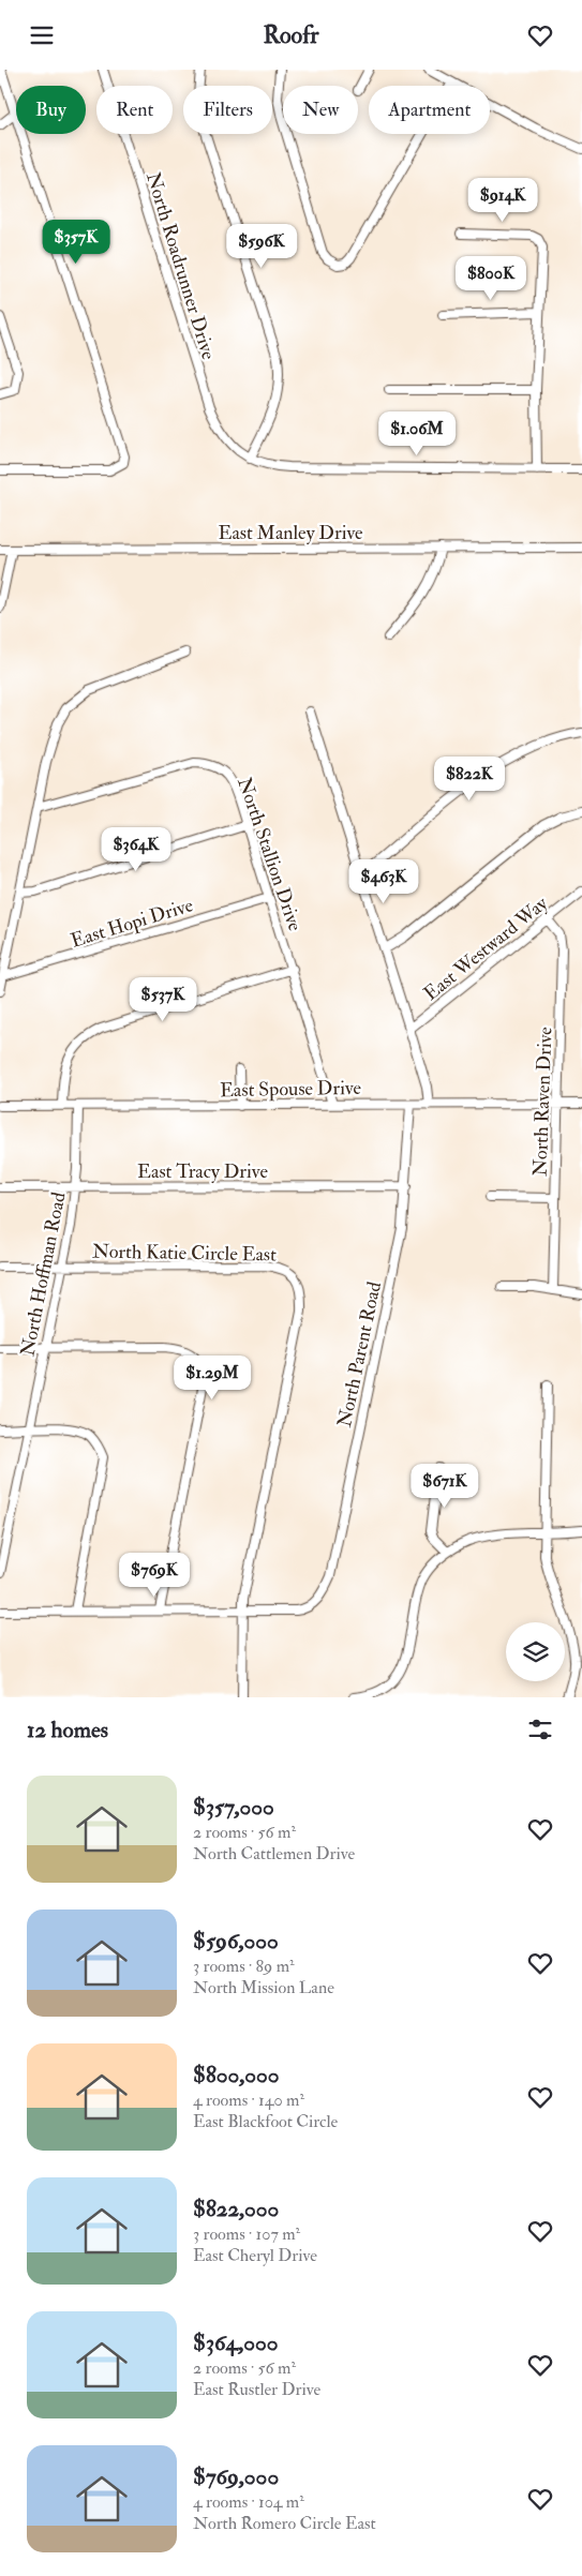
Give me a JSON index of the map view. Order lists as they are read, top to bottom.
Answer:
{
  "streets": {
    "street": [
      "North Roadrunner Drive",
      "East Manley Drive",
      "North Stallion Drive",
      "East Hopi Drive",
      "East Westward Way",
      "East Spouse Drive",
      "North Raven Drive",
      "East Tracy Drive",
      "North Katie Circle East",
      "North Hoffman Road",
      "North Parent Road"
    ]
  },
  "crossings": [
    ["North Stallion Drive", "East Hopi Drive"],
    ["North Stallion Drive", "East Spouse Drive"],
    ["East Westward Way", "North Raven Drive"],
    ["East Spouse Drive", "North Raven Drive"],
    ["East Spouse Drive", "North Hoffman Road"],
    ["East Spouse Drive", "North Parent Road"],
    ["East Tracy Drive", "North Hoffman Road"],
    ["East Tracy Drive", "North Parent Road"],
    ["North Katie Circle East", "North Hoffman Road"],
    ["North Katie Circle East", "North Parent Road"]
  ],
  "page": {
    "header": "Roofr",
    "chip": [
      "Buy",
      "Rent",
      "Filters",
      "New",
      "Apartment"
    ],
    "price": [
      "$914K",
      "$357K",
      "$596K",
      "$800K",
      "$1.06M",
      "$822K",
      "$364K",
      "$463K",
      "$537K",
      "$1.29M",
      "$671K",
      "$769K"
    ],
    "heading": "12 homes",
    "list": [
      {
        "name": "$357,000",
        "note": "2 rooms · 56 m² · North Cattlemen Drive"
      },
      {
        "name": "$596,000",
        "note": "3 rooms · 89 m² · North Mission Lane"
      },
      {
        "name": "$800,000",
        "note": "4 rooms · 140 m² · East Blackfoot Circle"
      },
      {
        "name": "$822,000",
        "note": "3 rooms · 107 m² · East Cheryl Drive"
      },
      {
        "name": "$364,000",
        "note": "2 rooms · 56 m² · East Rustler Drive"
      },
      {
        "name": "$769,000",
        "note": "4 rooms · 104 m² · North Romero Circle East"
      }
    ]
  }
}
